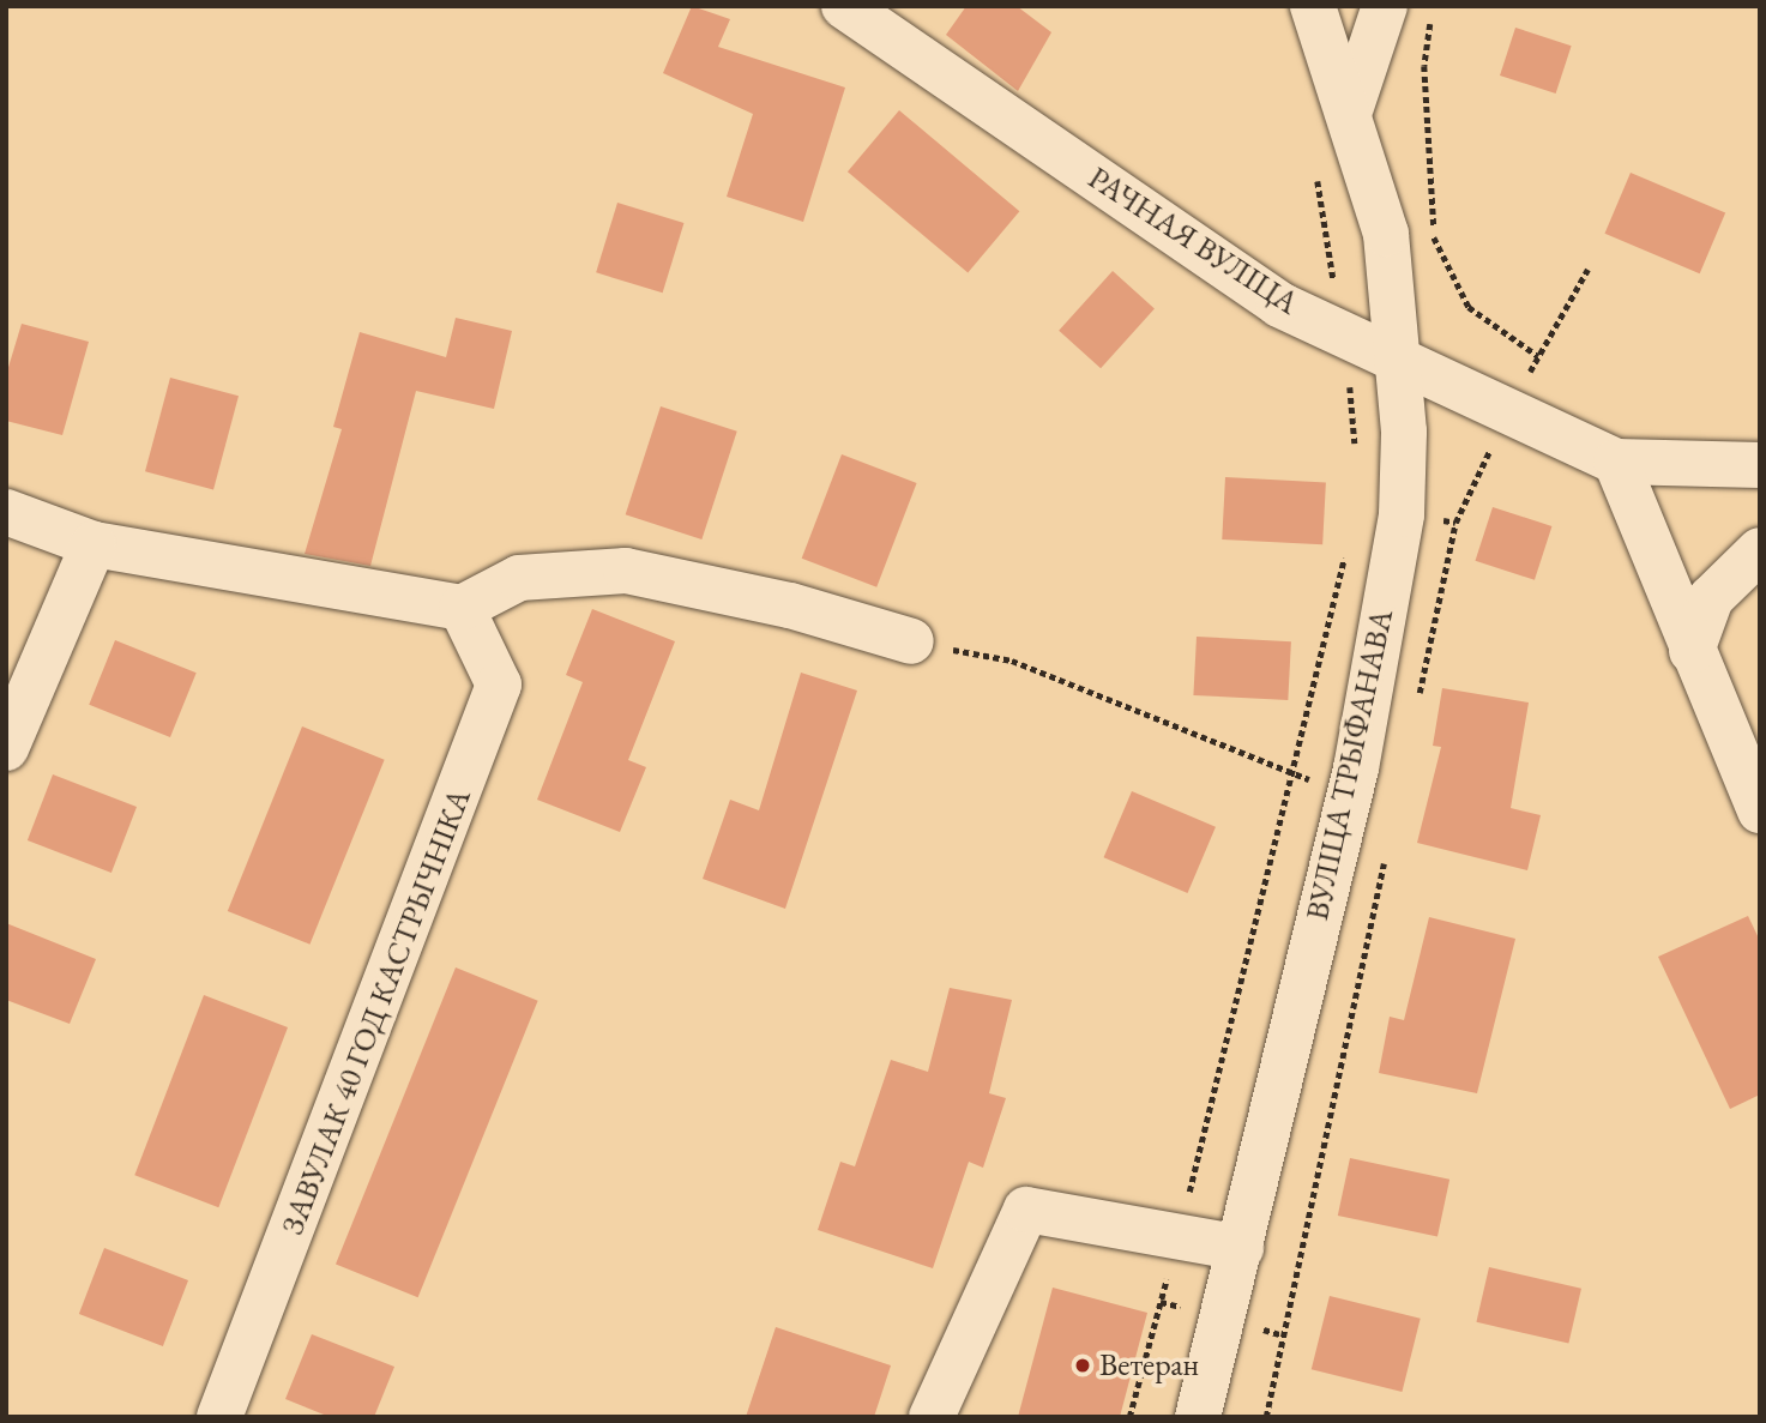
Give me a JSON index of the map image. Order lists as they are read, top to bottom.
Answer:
{
  "streets": {
    "street": ["РАЧНАЯ ВУЛІЦА", "ВУЛІЦА ТРЫФАНАВА", "ЗАВУЛАК 40 ГОД КАСТРЫЧНІКА"]
  },
  "crossings": [
    ["РАЧНАЯ ВУЛІЦА", "ВУЛІЦА ТРЫФАНАВА"]
  ],
  "places": ["Ветеран"]
}
